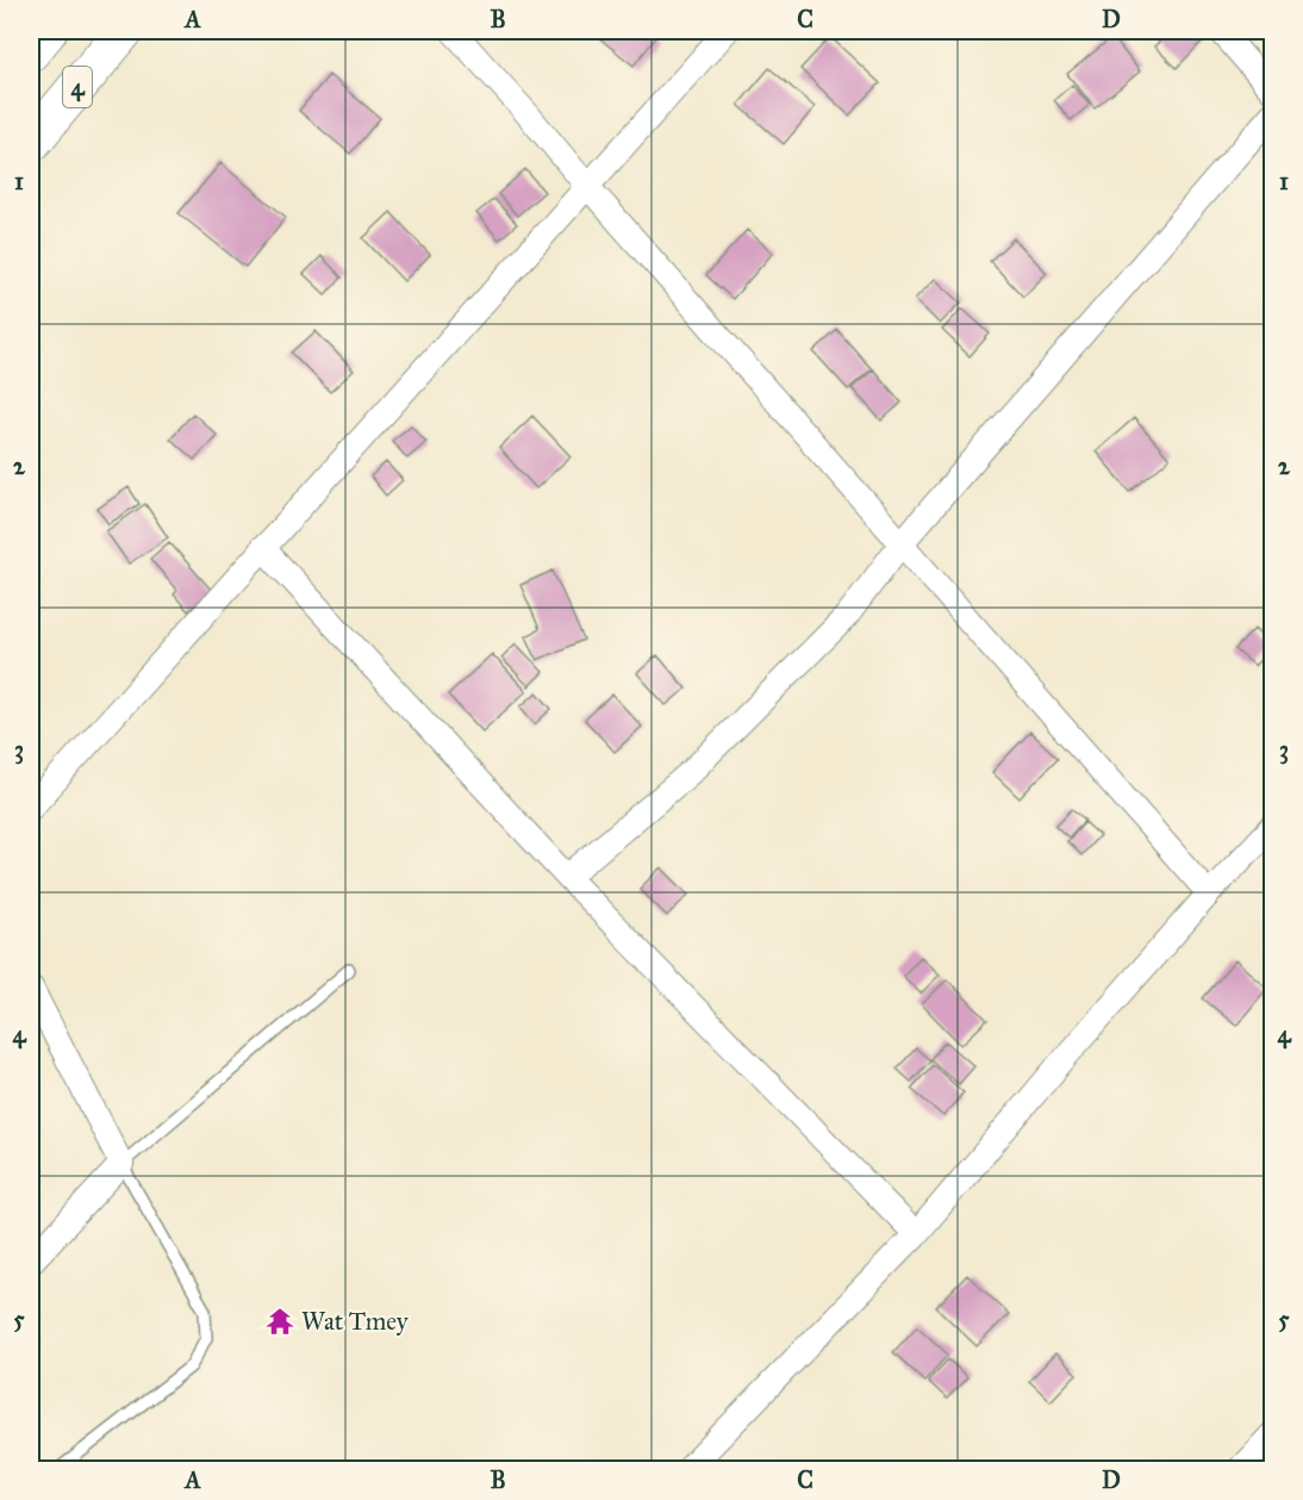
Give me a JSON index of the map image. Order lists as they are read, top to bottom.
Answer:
{
  "streets": {
    "highway": ["4"]
  },
  "places": {
    "temple": ["Wat Tmey"]
  },
  "grid": {
    "columns": [
      "A",
      "B",
      "C",
      "D"
    ],
    "rows": [
      "1",
      "2",
      "3",
      "4",
      "5"
    ]
  }
}
